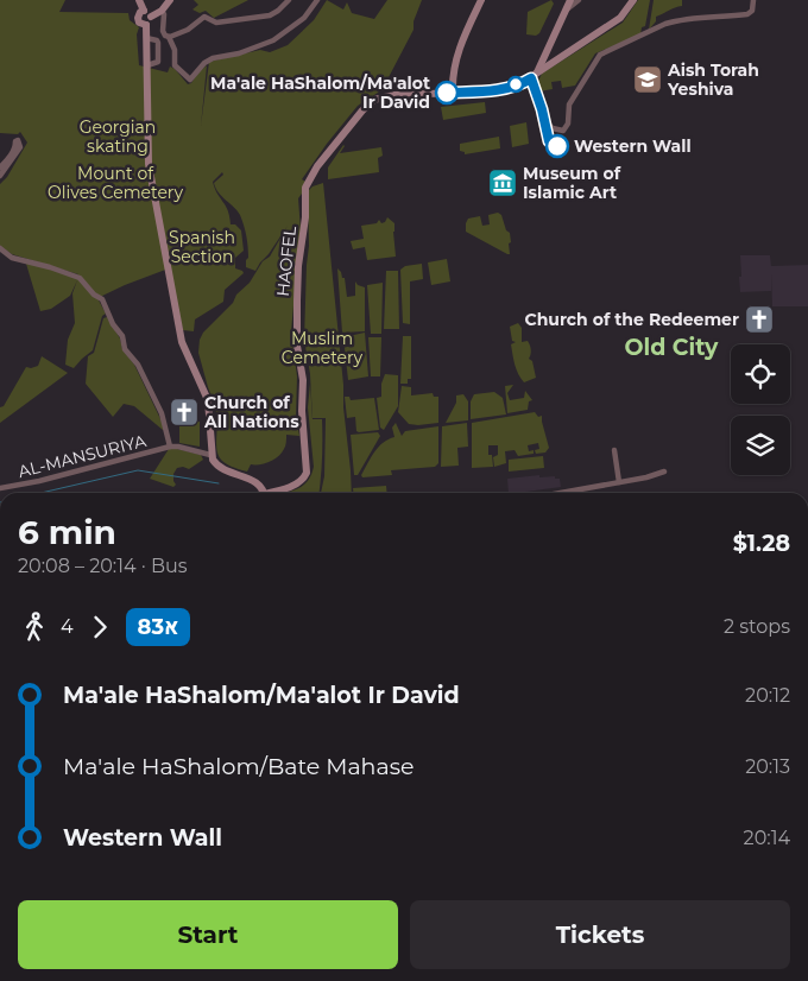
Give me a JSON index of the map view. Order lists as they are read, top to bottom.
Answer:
{
  "streets": {
    "street": ["HAOFEL", "AL-MANSURIYA"]
  },
  "districts": ["Old City"],
  "parks": [
    "Georgian skating",
    "Mount of Olives Cemetery",
    "Spanish Section",
    "Muslim Cemetery"
  ],
  "places": {
    "school or university": ["Aish Torah Yeshiva"],
    "other": ["Ma'ale HaShalom/Ma'alot Ir David", "Western Wall"],
    "museum": ["Museum of Islamic Art"],
    "church": ["Church of the Redeemer", "Church of All Nations"]
  },
  "lines": ["bus line 83א"],
  "page": {
    "heading": ["6 min", "20:08 – 20:14 · Bus", "$1.28"],
    "legs": ["4", "83א", "2 stops"],
    "list": [
      {
        "name": "Ma'ale HaShalom/Ma'alot Ir David",
        "value": "20:12"
      },
      {
        "name": "Ma'ale HaShalom/Bate Mahase",
        "value": "20:13"
      },
      {
        "name": "Western Wall",
        "value": "20:14"
      }
    ],
    "buttons": ["Start", "Tickets"]
  }
}
